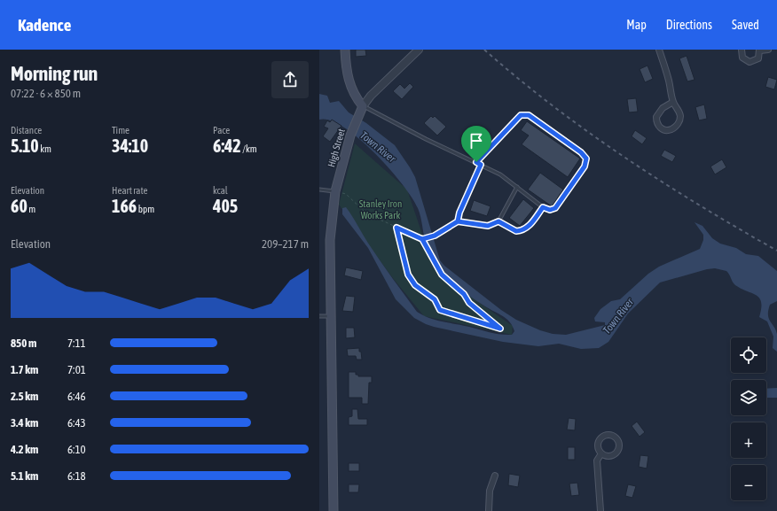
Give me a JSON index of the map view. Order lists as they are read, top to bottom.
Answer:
{
  "streets": {
    "main road": ["High Street"]
  },
  "water": ["Town River"],
  "parks": ["Stanley Iron Works Park"],
  "page": {
    "header": "Kadence",
    "nav": ["Map", "Directions", "Saved"],
    "heading": ["Morning run", "07:22 · 6 × 850 m"],
    "stats": [
      ["Distance", "5.10 km"],
      ["Time", "34:10"],
      ["Pace", "6:42 /km"],
      ["Elevation", "60 m"],
      ["Heart rate", "166 bpm"],
      ["kcal", "405"]
    ],
    "chart": ["Elevation", "209–217 m"],
    "list": [
      {
        "name": "850 m",
        "note": "7:11"
      },
      {
        "name": "1.7 km",
        "note": "7:01"
      },
      {
        "name": "2.5 km",
        "note": "6:46"
      },
      {
        "name": "3.4 km",
        "note": "6:43"
      },
      {
        "name": "4.2 km",
        "note": "6:10"
      },
      {
        "name": "5.1 km",
        "note": "6:18"
      }
    ],
    "map_buttons": ["+", "−"]
  }
}
